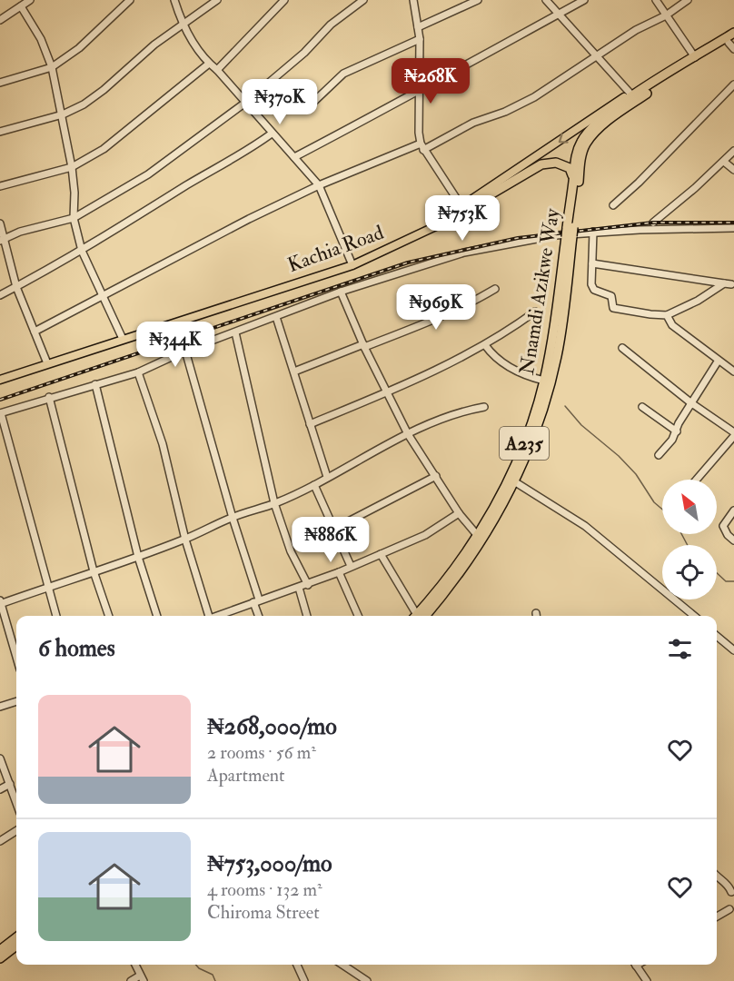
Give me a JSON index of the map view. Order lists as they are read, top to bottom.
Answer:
{
  "streets": {
    "highway": ["Kachia Road", "Nnamdi Azikwe Way", "A235"]
  },
  "crossings": [
    ["Kachia Road", "Nnamdi Azikwe Way"],
    ["Nnamdi Azikwe Way", "A235"]
  ],
  "north": "top left",
  "page": {
    "price": [
      "₦268K",
      "₦370K",
      "₦753K",
      "₦969K",
      "₦344K",
      "₦886K"
    ],
    "heading": "6 homes",
    "list": [
      {
        "name": "₦268,000/mo",
        "note": "2 rooms · 56 m² · Apartment"
      },
      {
        "name": "₦753,000/mo",
        "note": "4 rooms · 132 m² · Chiroma Street"
      }
    ]
  }
}
